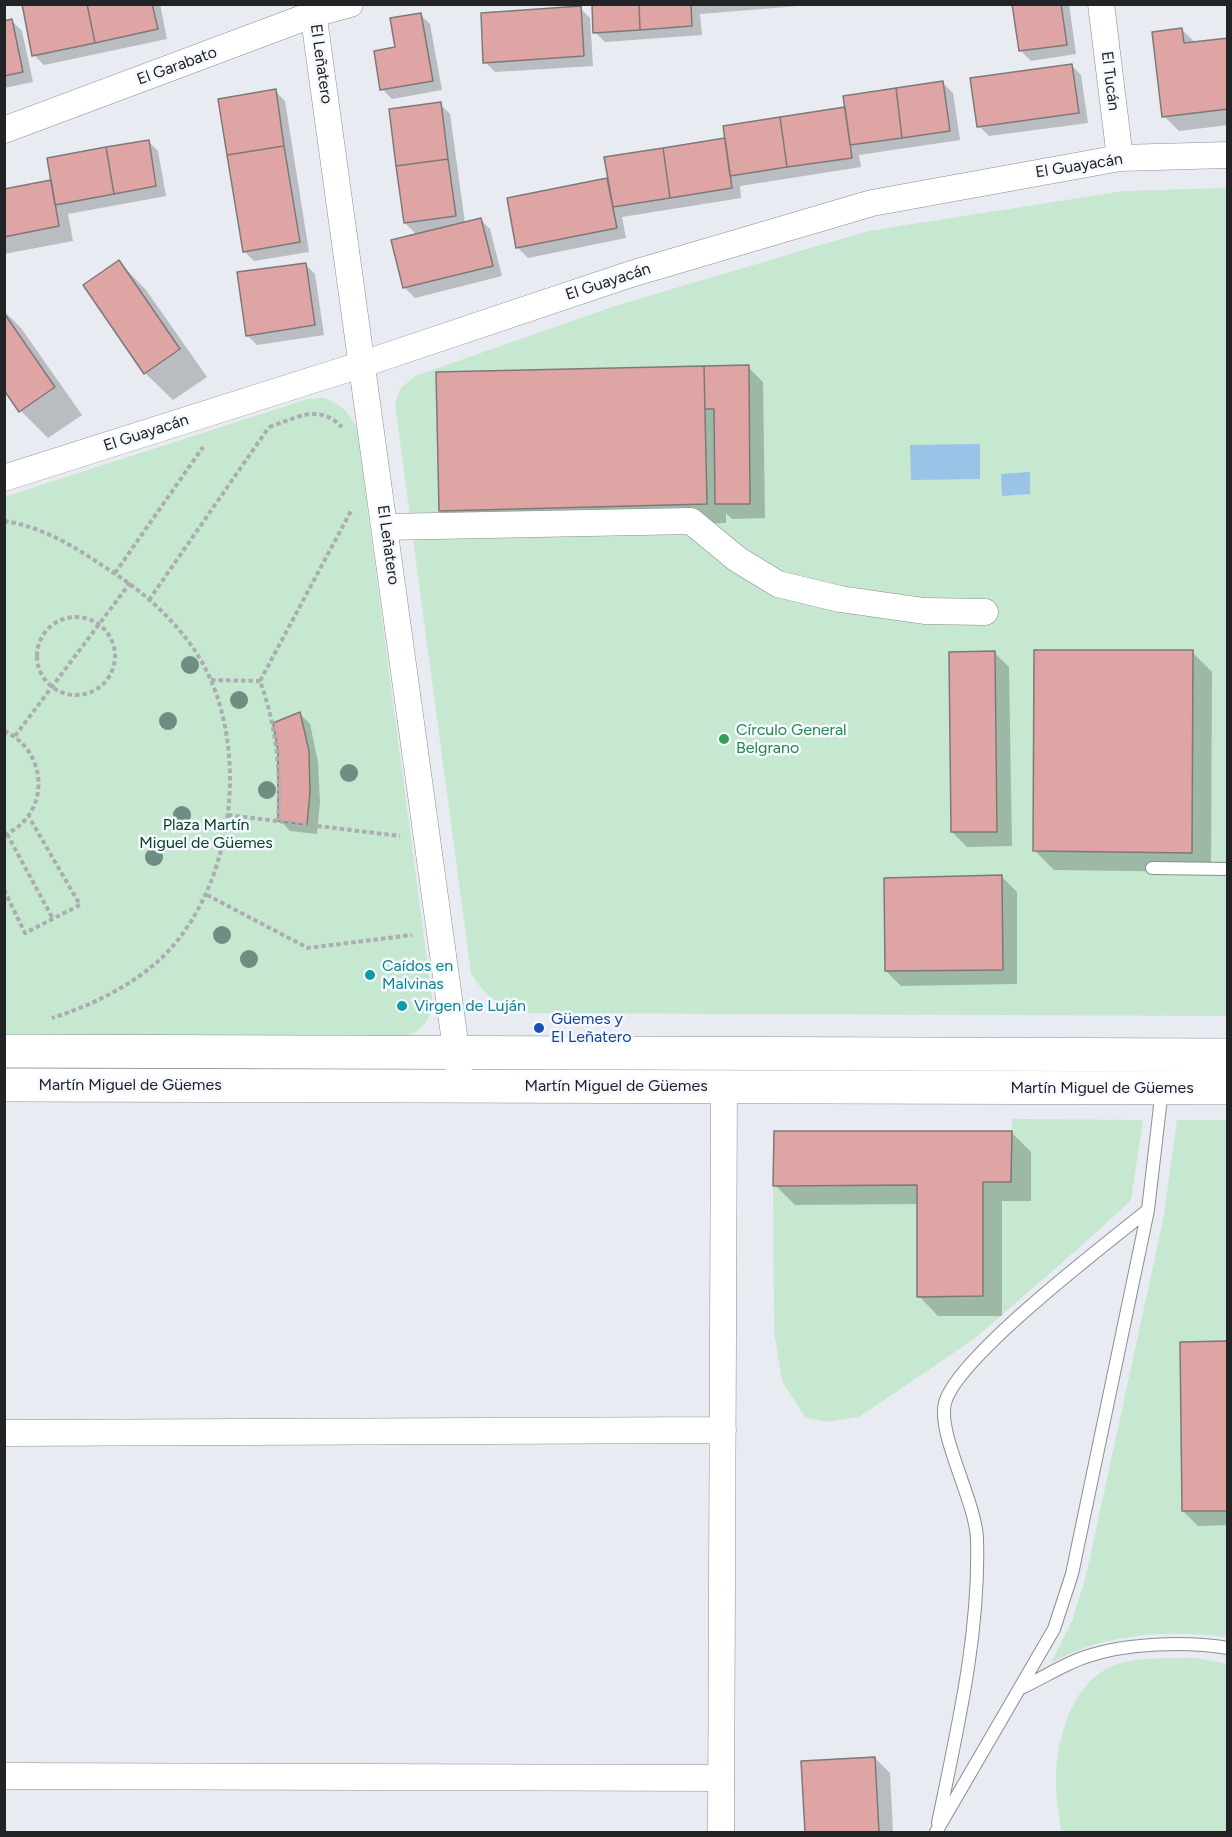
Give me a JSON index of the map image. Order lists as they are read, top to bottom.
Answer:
{
  "streets": {
    "street": [
      "El Leñatero",
      "El Garabato",
      "El Tucán",
      "El Guayacán",
      "Martín Miguel de Güemes"
    ]
  },
  "crossings": [
    ["El Leñatero", "El Garabato"],
    ["El Leñatero", "El Guayacán"],
    ["El Leñatero", "Martín Miguel de Güemes"],
    ["El Tucán", "El Guayacán"]
  ],
  "parks": ["Plaza Martín Miguel de Güemes"],
  "places": [
    "Círculo General Belgrano",
    "Caídos en Malvinas",
    "Virgen de Luján",
    "Güemes y El Leñatero"
  ]
}
